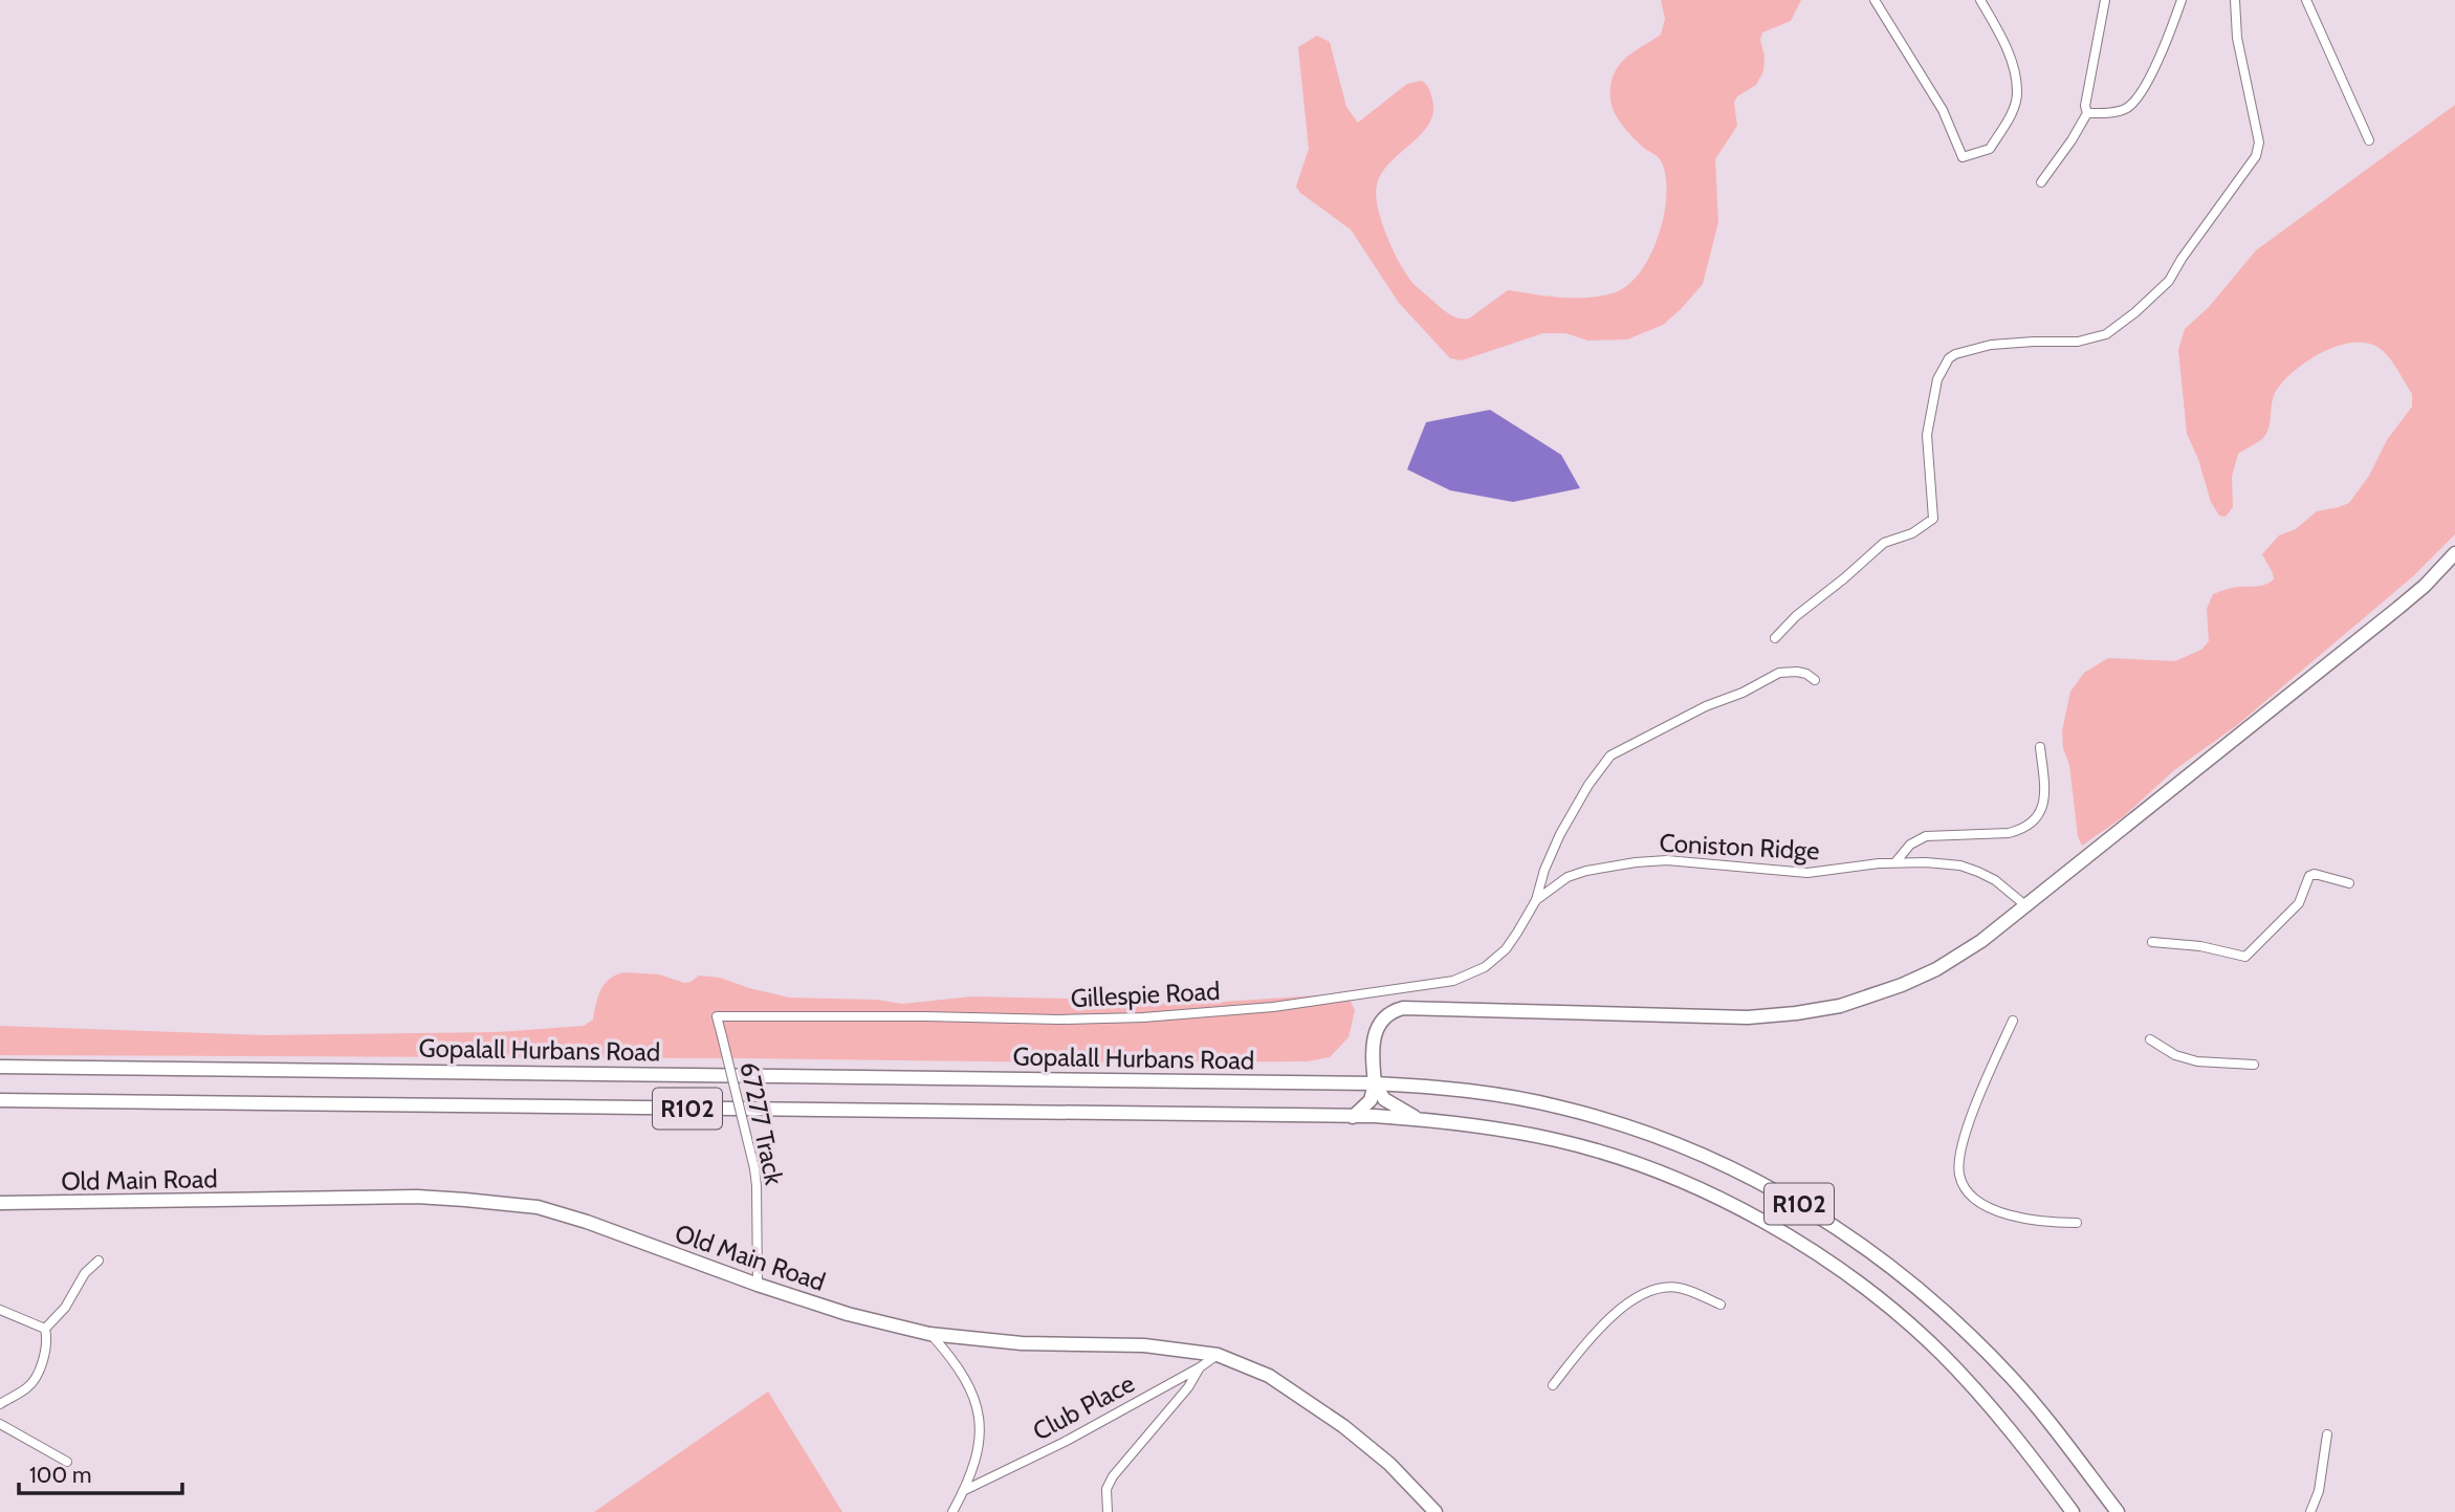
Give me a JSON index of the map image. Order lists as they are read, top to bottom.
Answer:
{
  "streets": {
    "main road": ["Gopalall Hurbans Road", "R102", "Old Main Road"],
    "street": [
      "Coniston Ridge",
      "Gillespie Road",
      "67277 Track",
      "Club Place"
    ]
  },
  "crossings": [
    ["Coniston Ridge", "Gillespie Road"],
    ["Gillespie Road", "67277 Track"],
    ["67277 Track", "Old Main Road"],
    ["Old Main Road", "Club Place"]
  ],
  "scale_bar": "100 m"
}
